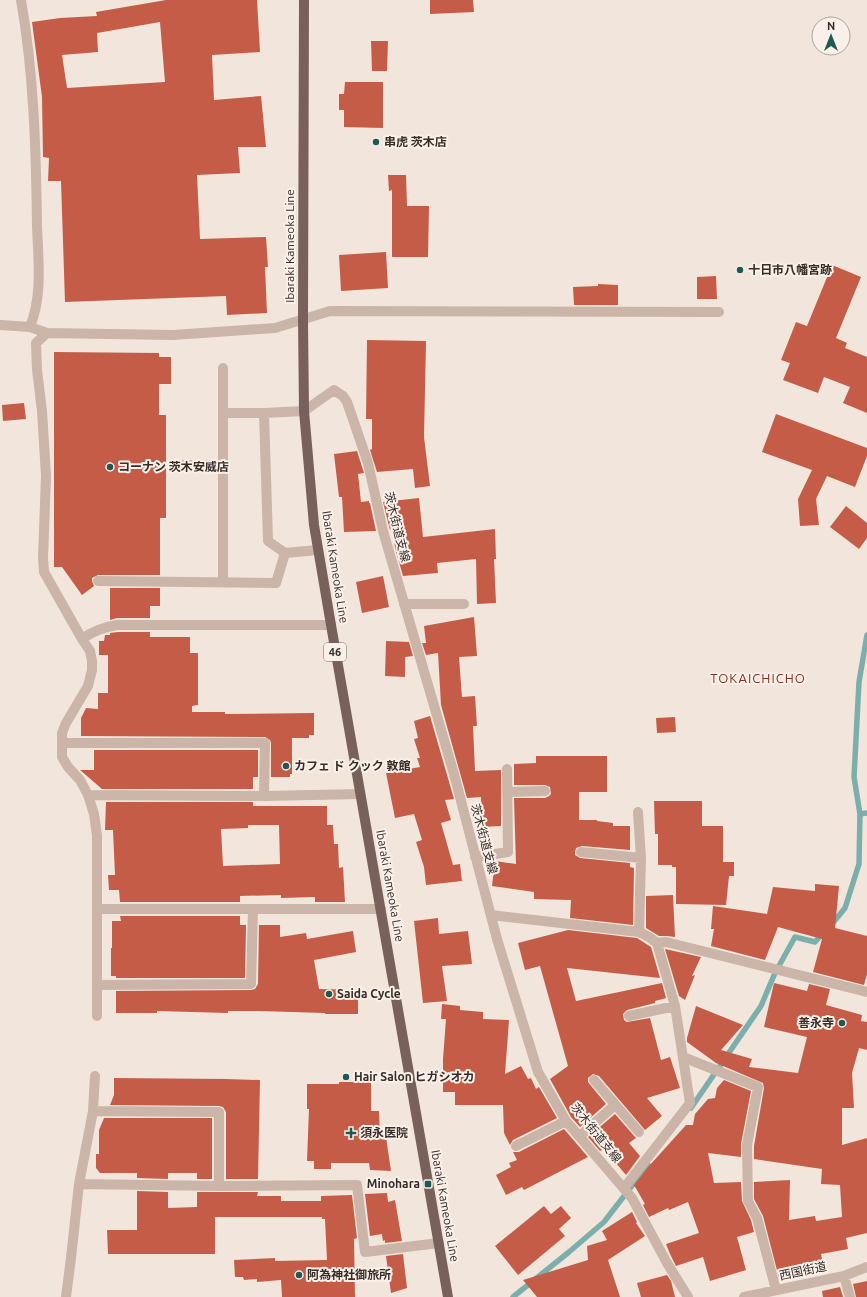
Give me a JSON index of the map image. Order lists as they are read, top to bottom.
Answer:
{
  "streets": {
    "main road": ["Ibaraki Kameoka Line", "46"],
    "street": ["茨木街道支線", "西国街道"]
  },
  "crossings": [
    ["Ibaraki Kameoka Line", "茨木街道支線"]
  ],
  "districts": ["TOKAICHICHO"],
  "places": {
    "other": [
      "串虎 茨木店",
      "十日市八幡宮跡",
      "コーナン 茨木安威店",
      "カフェ ド クック 敦館",
      "Saida Cycle",
      "善永寺",
      "Hair Salon ヒガシオカ",
      "阿為神社御旅所"
    ],
    "health": ["須永医院"],
    "transit": ["Minohara"]
  },
  "north": "top"
}
